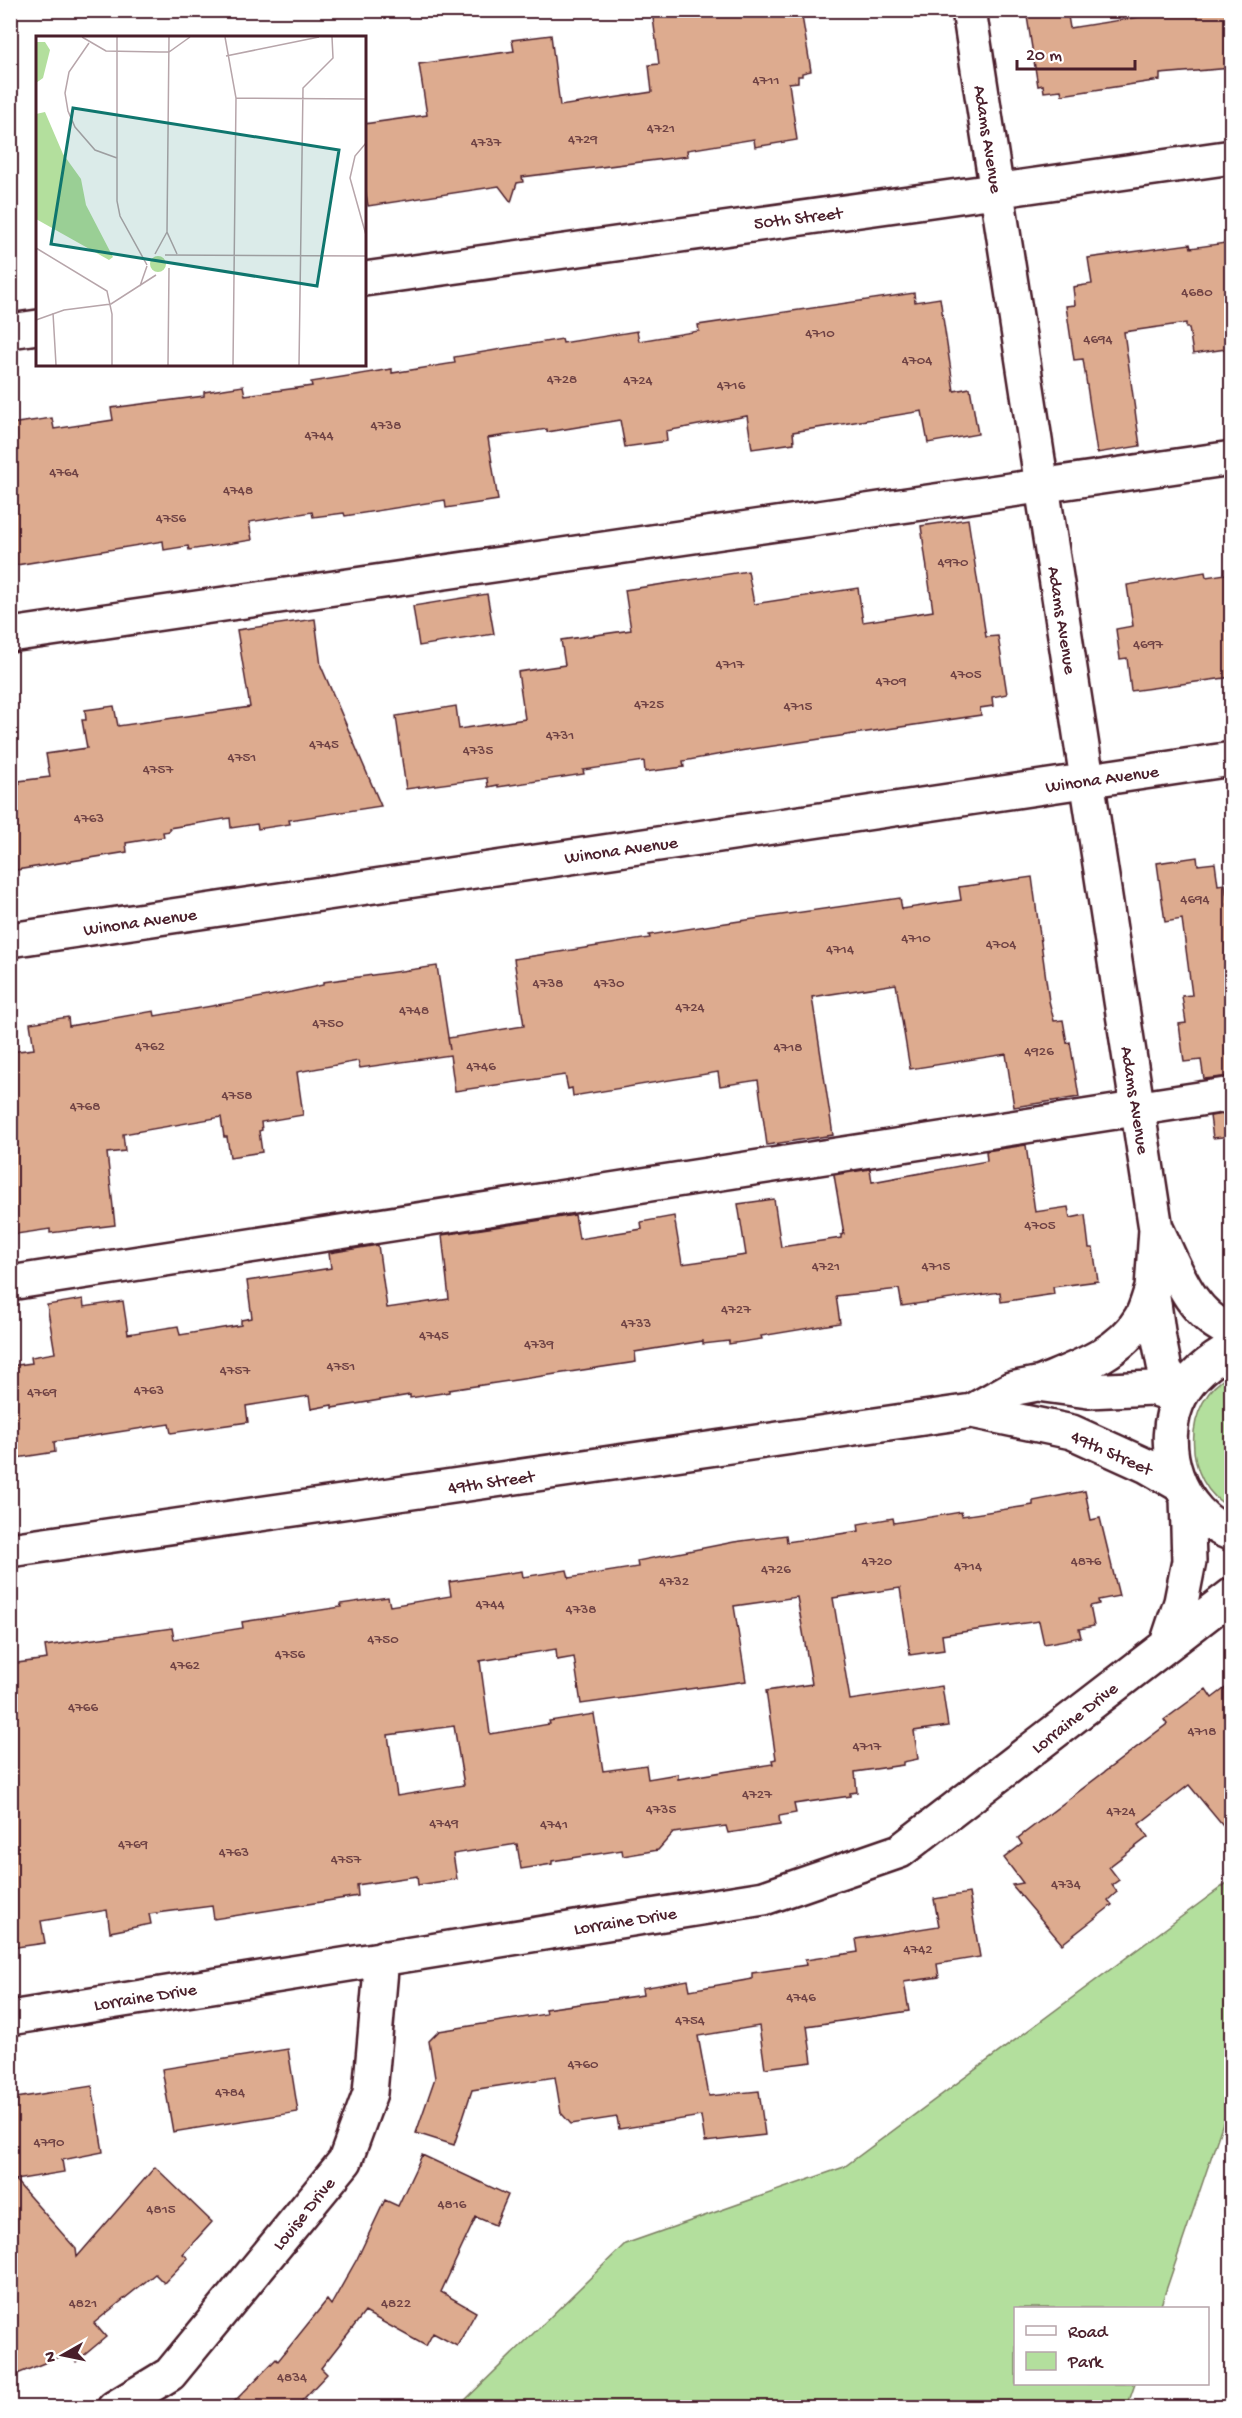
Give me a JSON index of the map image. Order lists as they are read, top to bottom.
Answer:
{
  "streets": {
    "street": [
      "Adams Avenue",
      "50th Street",
      "Winona Avenue",
      "49th Street",
      "Lorraine Drive",
      "Louise Drive"
    ]
  },
  "crossings": [
    ["Adams Avenue", "50th Street"],
    ["Adams Avenue", "Winona Avenue"],
    ["Adams Avenue", "49th Street"],
    ["Lorraine Drive", "Louise Drive"]
  ],
  "house_numbers": [
    "4711",
    "4721",
    "4729",
    "4737",
    "4680",
    "4710",
    "4694",
    "4704",
    "4728",
    "4724",
    "4716",
    "4738",
    "4744",
    "4764",
    "4748",
    "4756",
    "4970",
    "4697",
    "4717",
    "4705",
    "4709",
    "4725",
    "4715",
    "4731",
    "4745",
    "4735",
    "4751",
    "4757",
    "4763",
    "4694",
    "4710",
    "4704",
    "4714",
    "4738",
    "4730",
    "4724",
    "4748",
    "4750",
    "4762",
    "4718",
    "4926",
    "4746",
    "4758",
    "4768",
    "4705",
    "4721",
    "4715",
    "4727",
    "4733",
    "4745",
    "4739",
    "4751",
    "4757",
    "4763",
    "4769",
    "4720",
    "4876",
    "4714",
    "4726",
    "4732",
    "4744",
    "4738",
    "4750",
    "4756",
    "4762",
    "4766",
    "4718",
    "4717",
    "4727",
    "4735",
    "4724",
    "4749",
    "4741",
    "4769",
    "4763",
    "4757",
    "4734",
    "4742",
    "4746",
    "4754",
    "4760",
    "4784",
    "4790",
    "4816",
    "4815",
    "4821",
    "4822",
    "4834"
  ],
  "legend": ["Road", "Park"],
  "scale_bar": "20 m",
  "north": "left"
}
